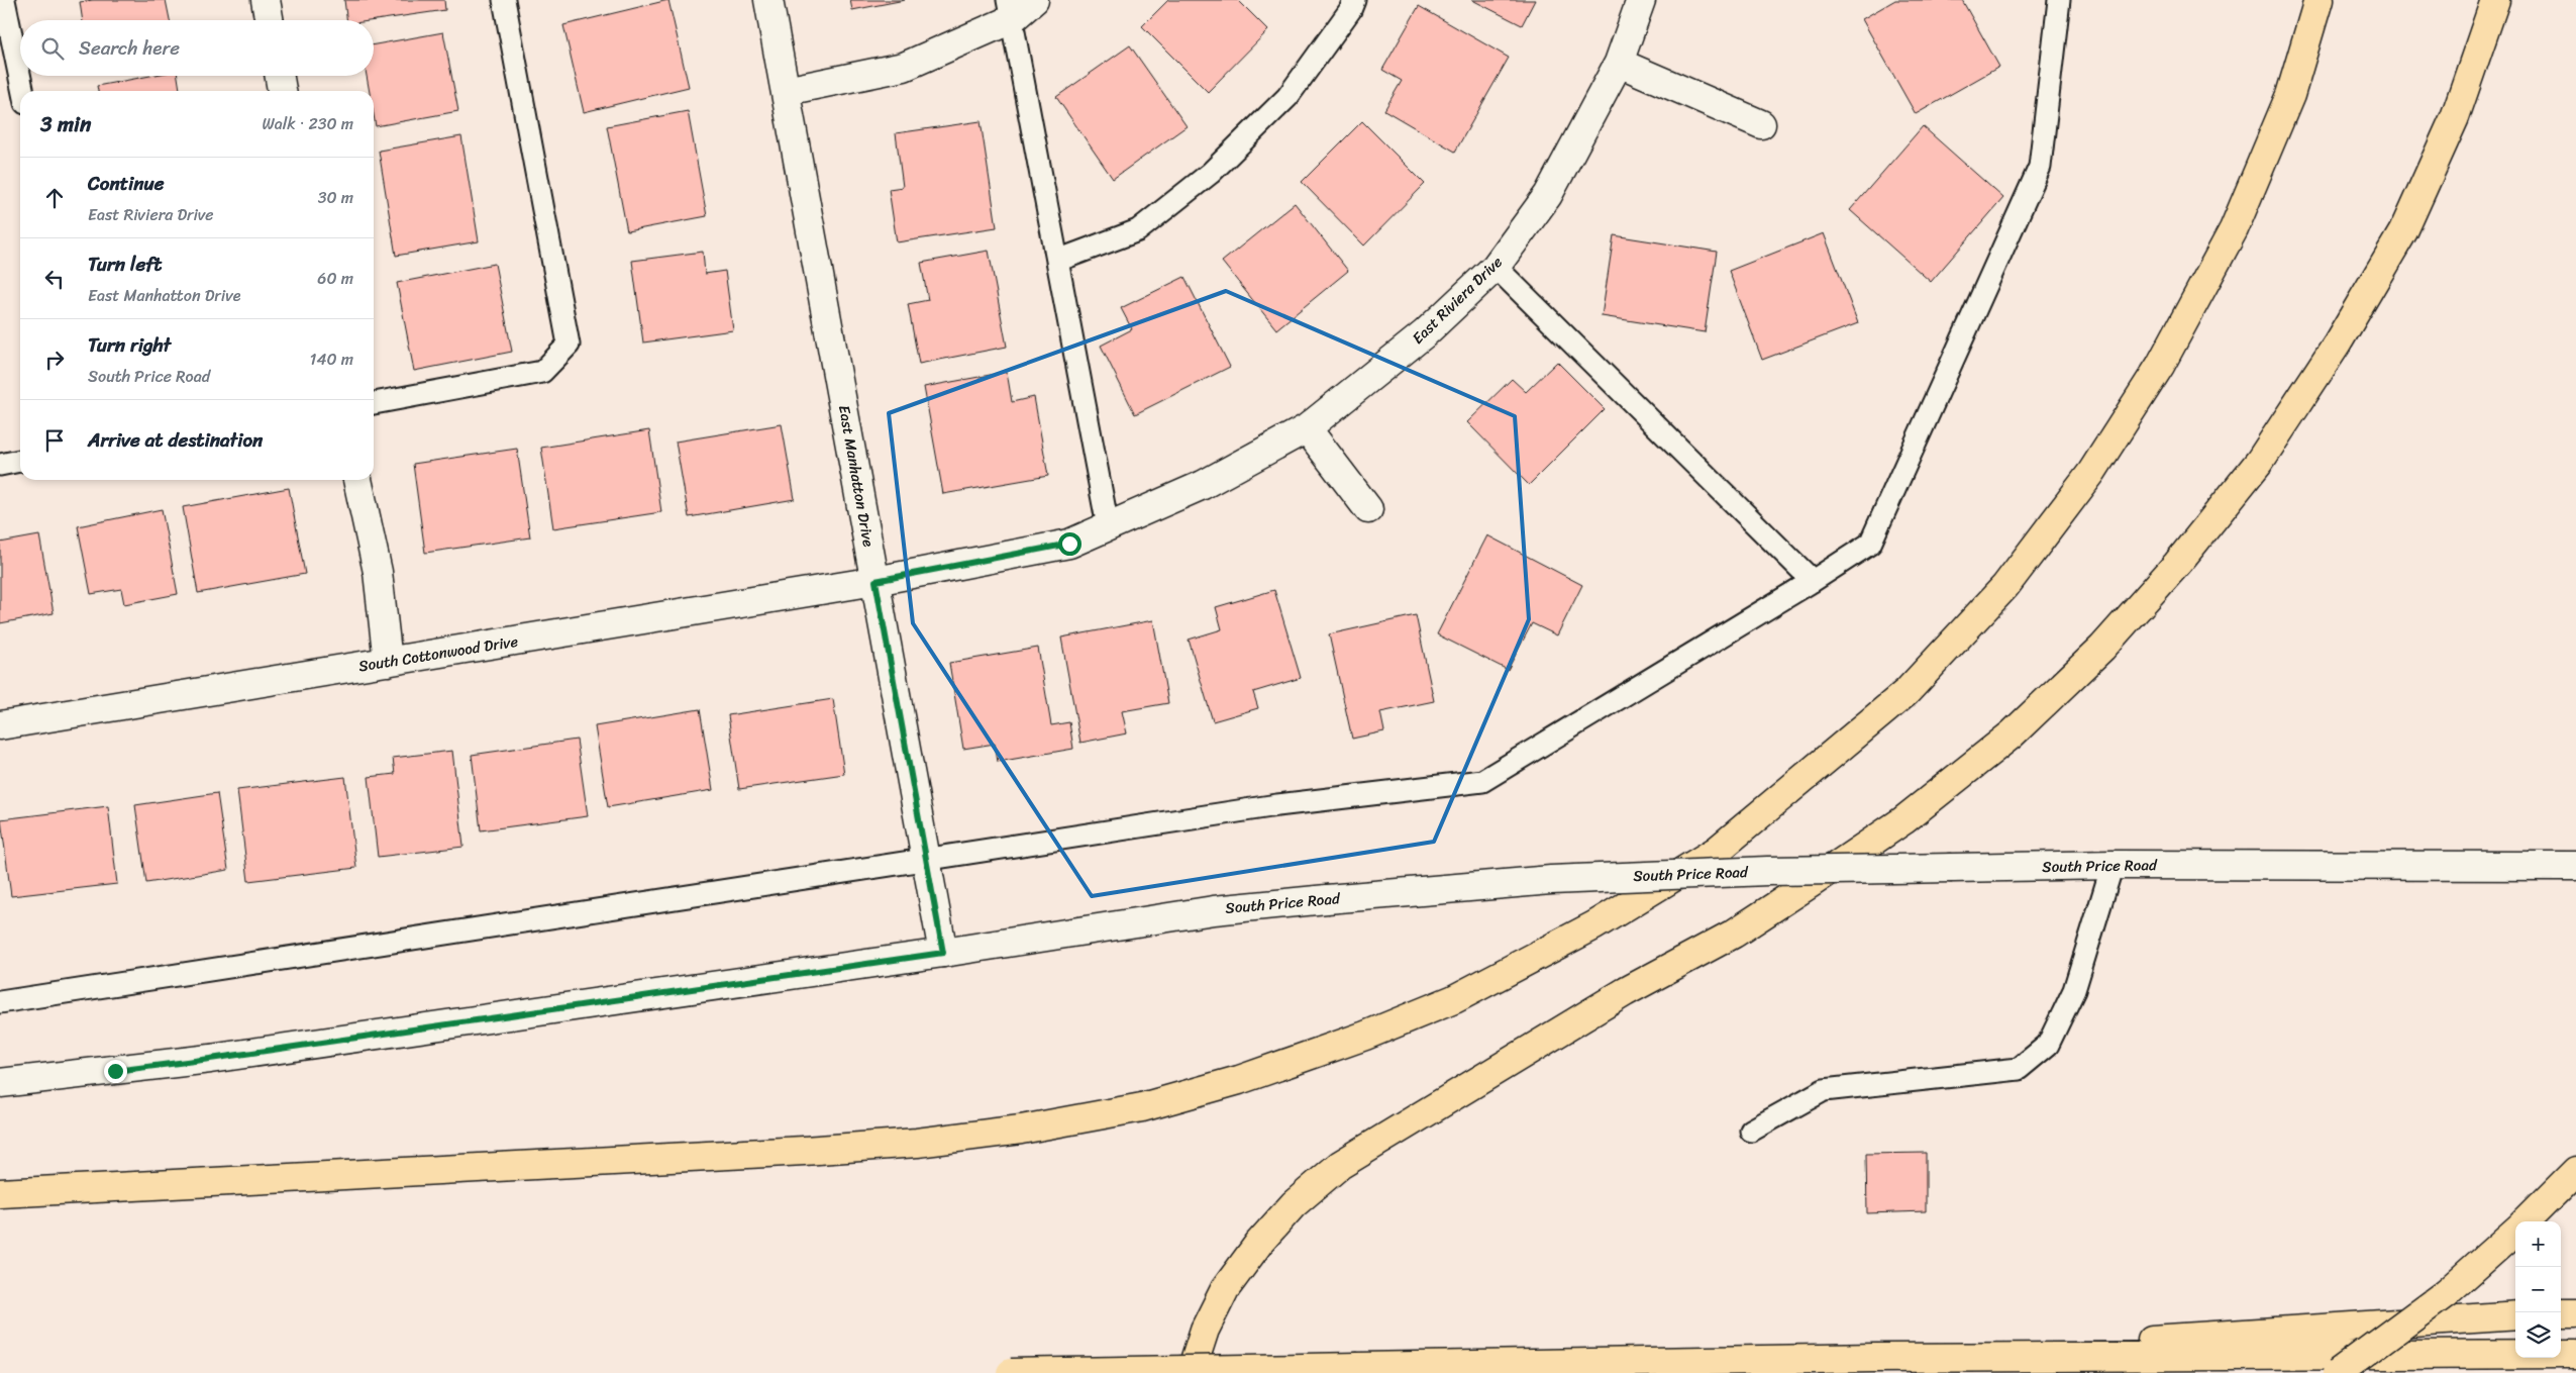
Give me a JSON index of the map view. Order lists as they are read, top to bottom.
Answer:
{
  "streets": {
    "street": [
      "East Riviera Drive",
      "East Manhatton Drive",
      "South Cottonwood Drive",
      "South Price Road"
    ]
  },
  "crossings": [
    ["East Riviera Drive", "East Manhatton Drive"],
    ["East Riviera Drive", "South Cottonwood Drive"],
    ["East Manhatton Drive", "South Cottonwood Drive"],
    ["East Manhatton Drive", "South Price Road"]
  ],
  "page": {
    "search": "Search here",
    "heading": ["3 min", "Walk · 230 m"],
    "list": [
      ["Continue", "East Riviera Drive", "30 m"],
      ["Turn left", "East Manhatton Drive", "60 m"],
      ["Turn right", "South Price Road", "140 m"],
      "Arrive at destination"
    ],
    "map_buttons": ["+", "−"]
  }
}
